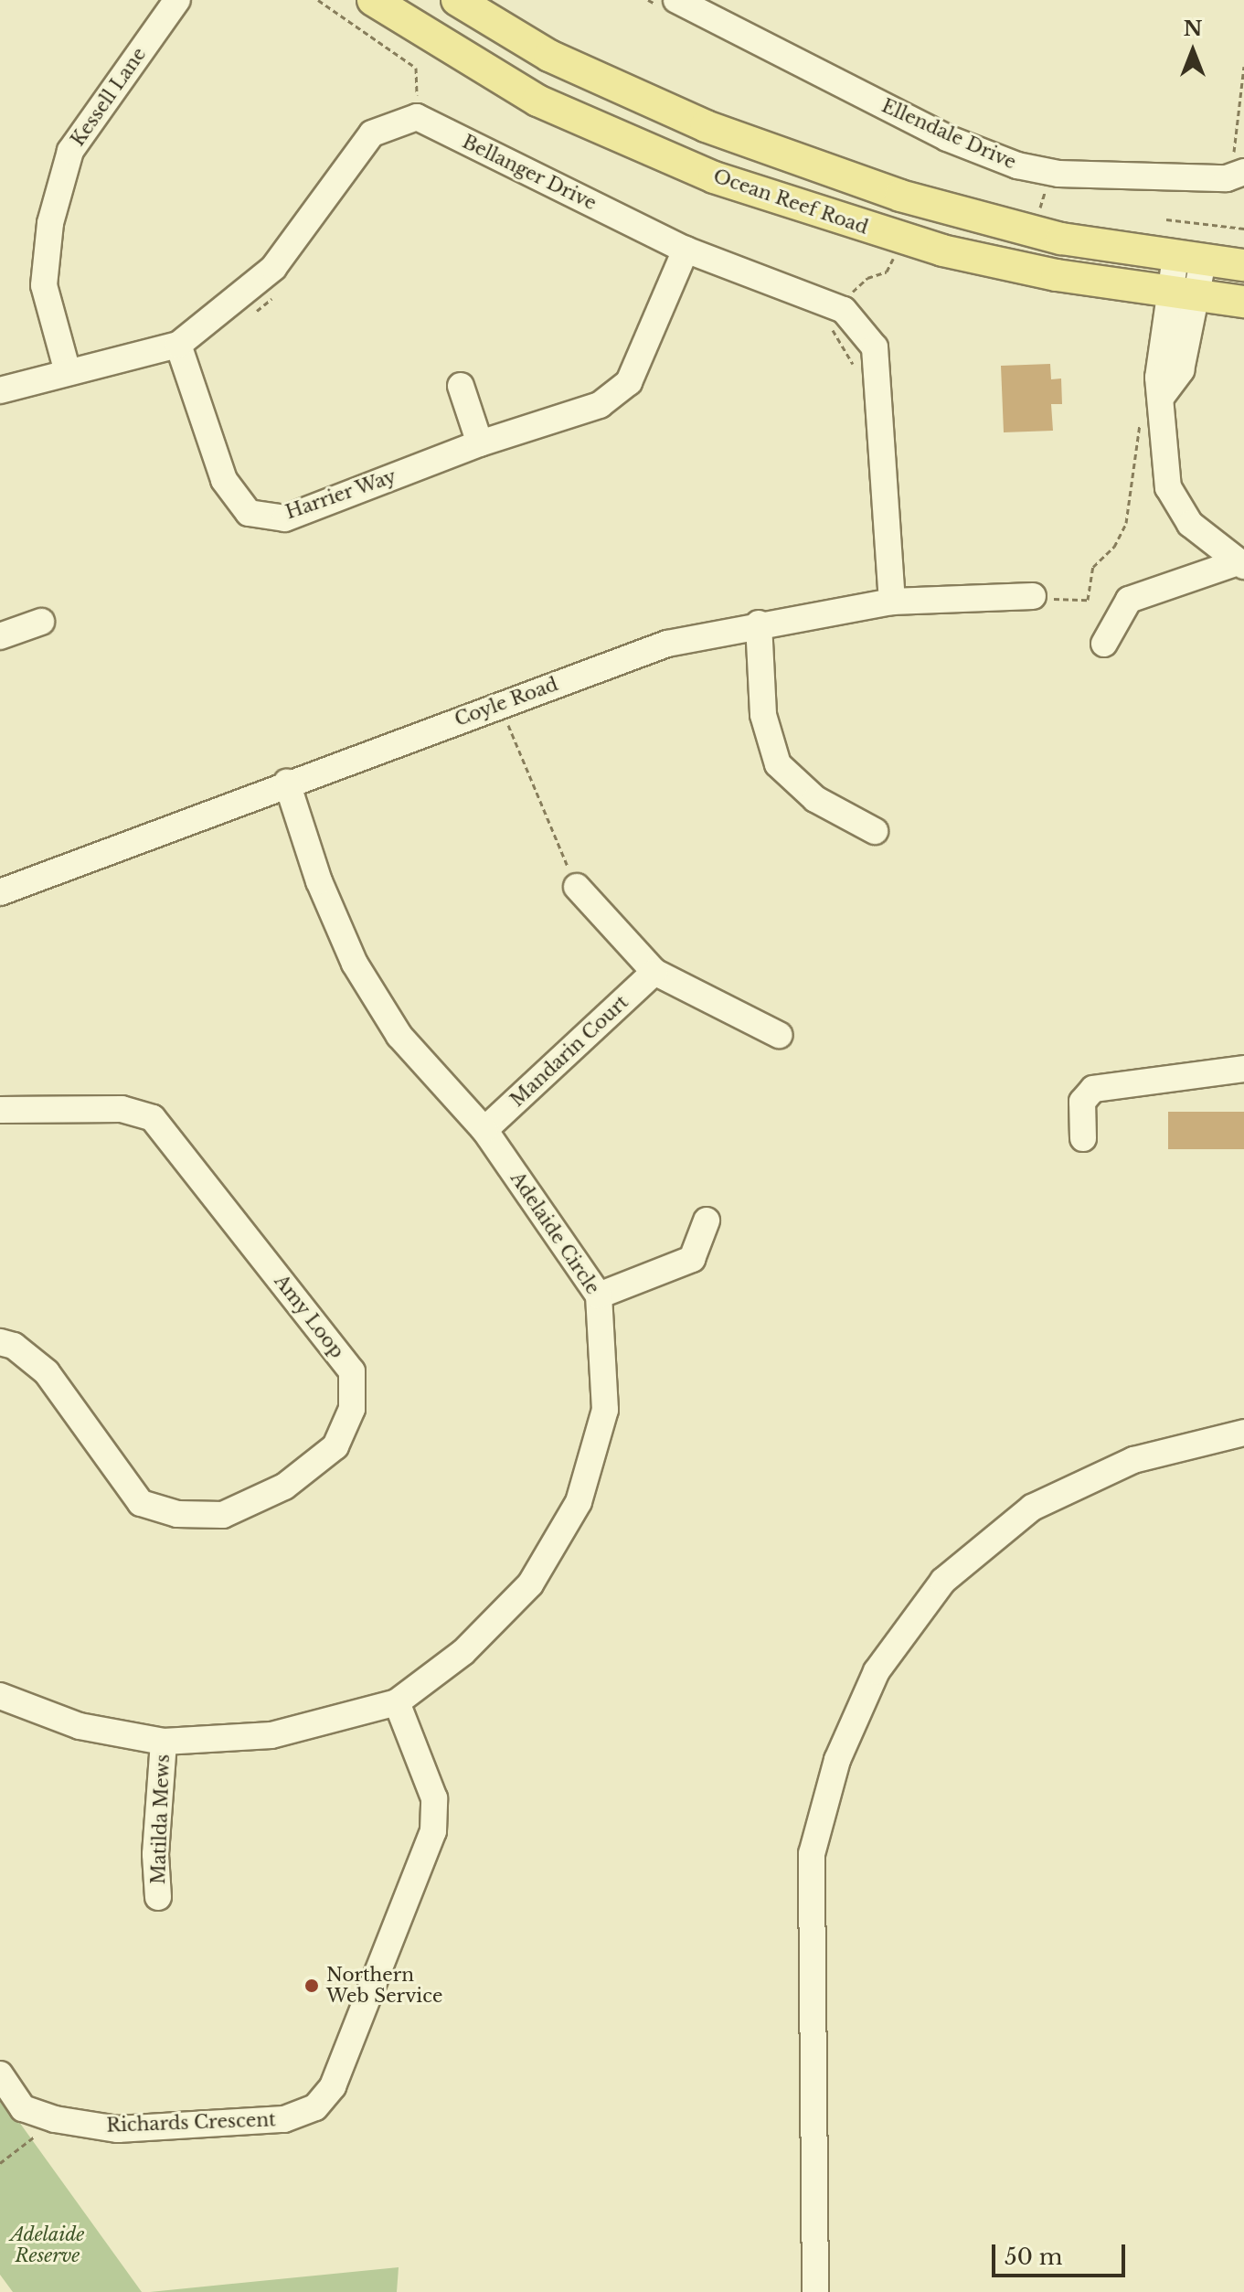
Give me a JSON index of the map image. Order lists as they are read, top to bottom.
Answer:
{
  "streets": {
    "main road": ["Ocean Reef Road"],
    "street": [
      "Kessell Lane",
      "Ellendale Drive",
      "Bellanger Drive",
      "Harrier Way",
      "Coyle Road",
      "Mandarin Court",
      "Adelaide Circle",
      "Amy Loop",
      "Matilda Mews",
      "Richards Crescent"
    ]
  },
  "crossings": [
    ["Bellanger Drive", "Harrier Way"],
    ["Bellanger Drive", "Coyle Road"],
    ["Coyle Road", "Adelaide Circle"],
    ["Mandarin Court", "Adelaide Circle"],
    ["Adelaide Circle", "Matilda Mews"],
    ["Adelaide Circle", "Richards Crescent"]
  ],
  "parks": ["Adelaide Reserve"],
  "places": ["Northern Web Service"],
  "scale_bar": "50 m",
  "north": "top"
}
